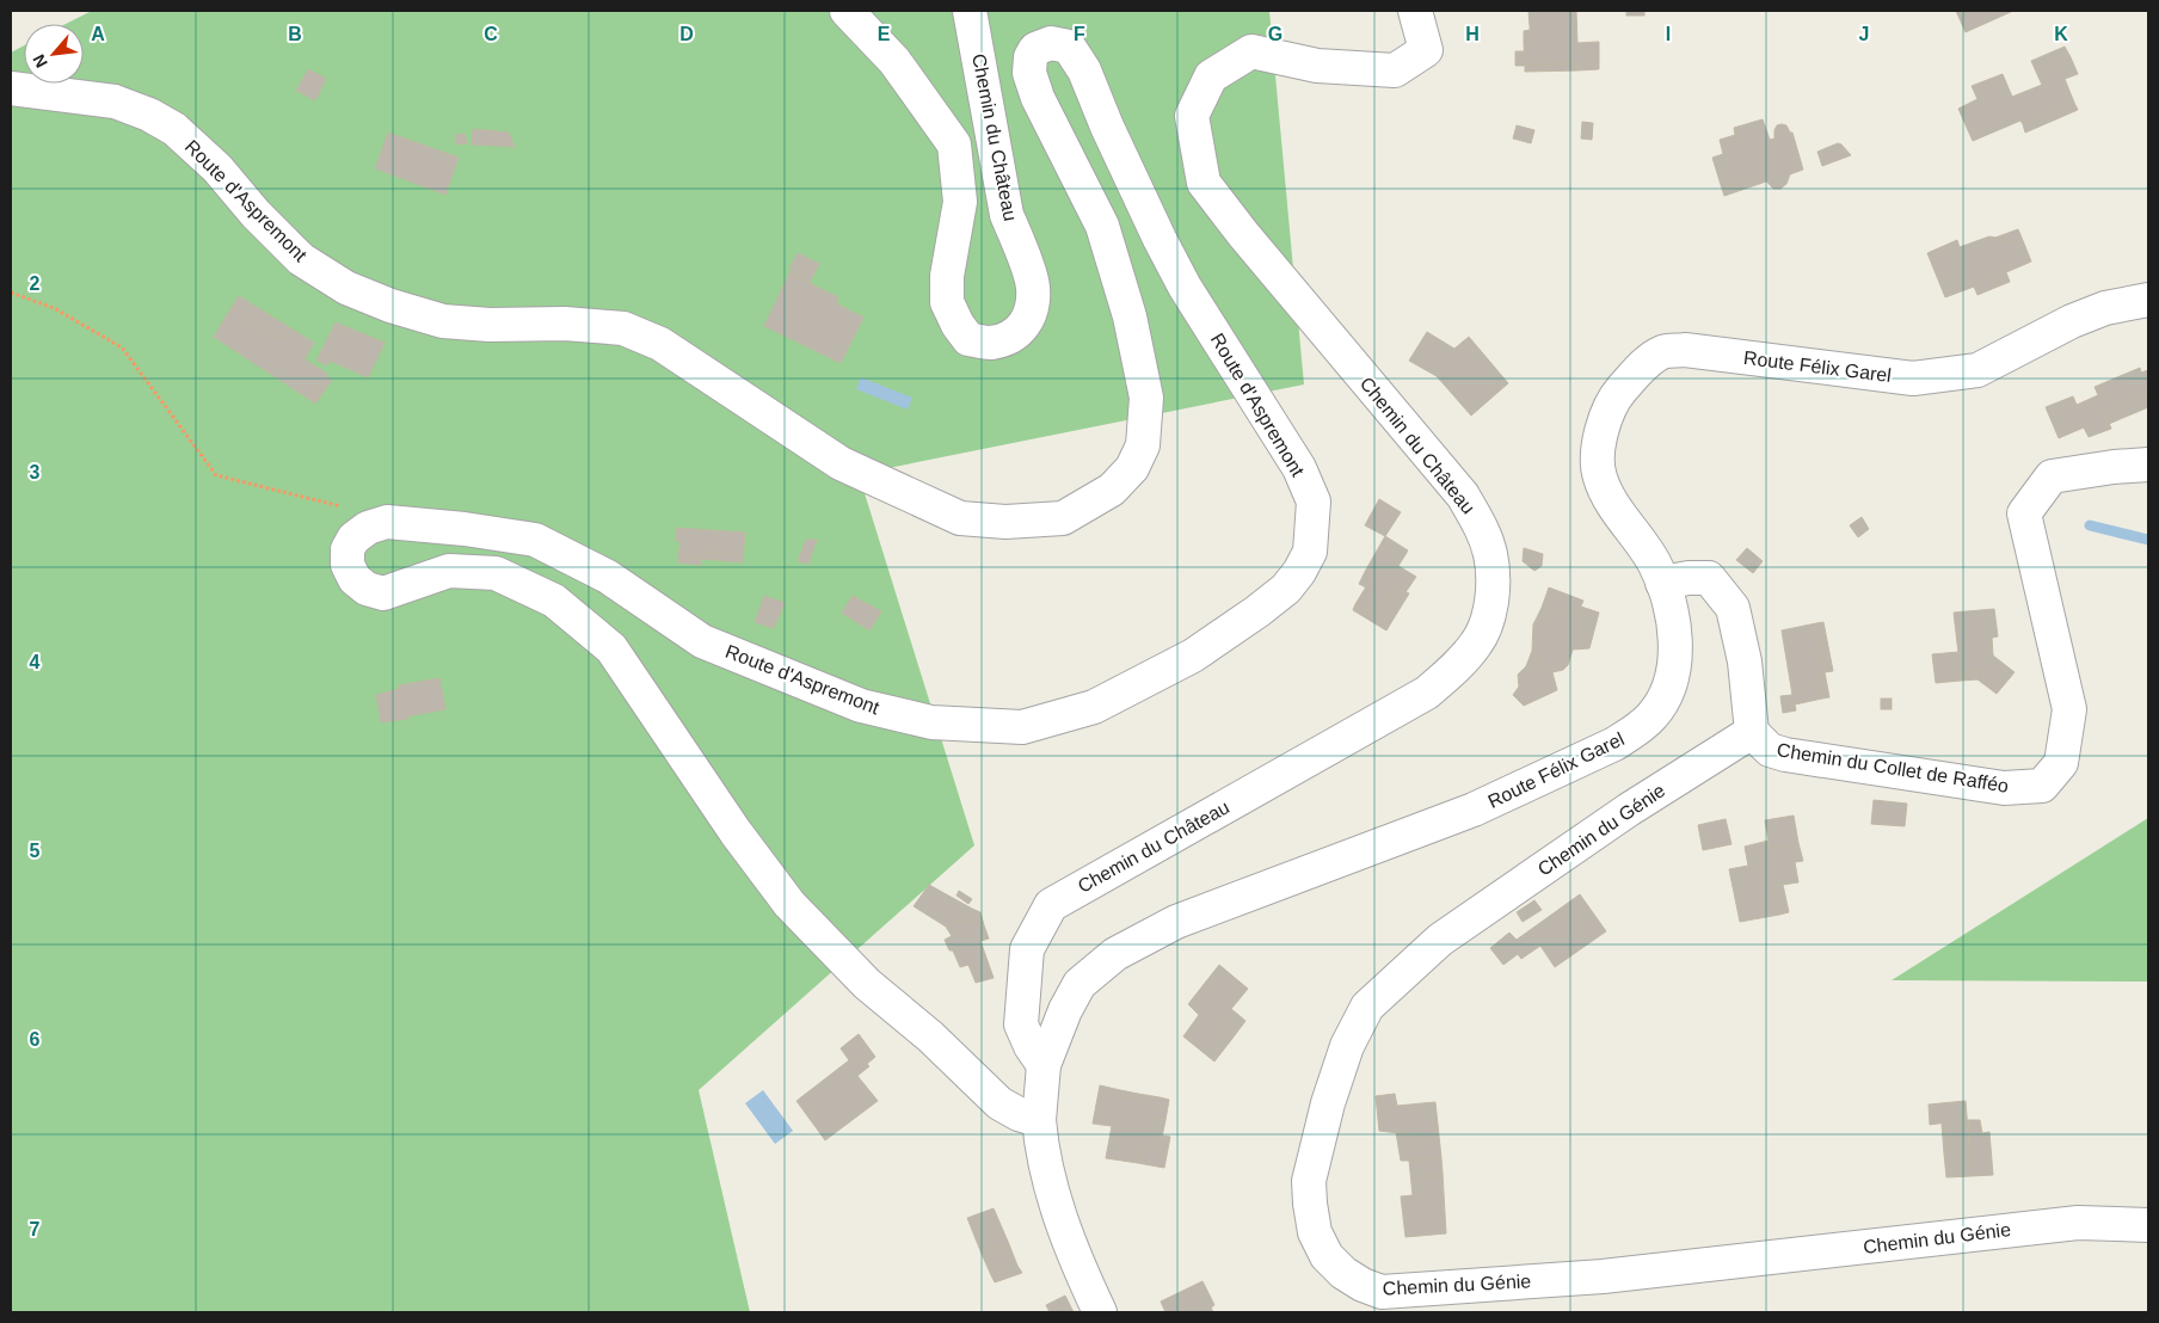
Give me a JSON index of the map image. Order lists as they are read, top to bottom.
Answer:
{
  "streets": {
    "street": [
      "Chemin du Château",
      "Route d'Aspremont",
      "Route Félix Garel",
      "Chemin du Collet de Rafféo",
      "Chemin du Génie"
    ]
  },
  "crossings": [
    ["Chemin du Château", "Route Félix Garel"],
    ["Route d'Aspremont", "Route Félix Garel"],
    ["Chemin du Collet de Rafféo", "Chemin du Génie"]
  ],
  "north": "bottom left",
  "grid": {
    "columns": [
      "A",
      "B",
      "C",
      "D",
      "E",
      "F",
      "G",
      "H",
      "I",
      "J",
      "K"
    ],
    "rows": [
      "2",
      "3",
      "4",
      "5",
      "6",
      "7"
    ]
  }
}
